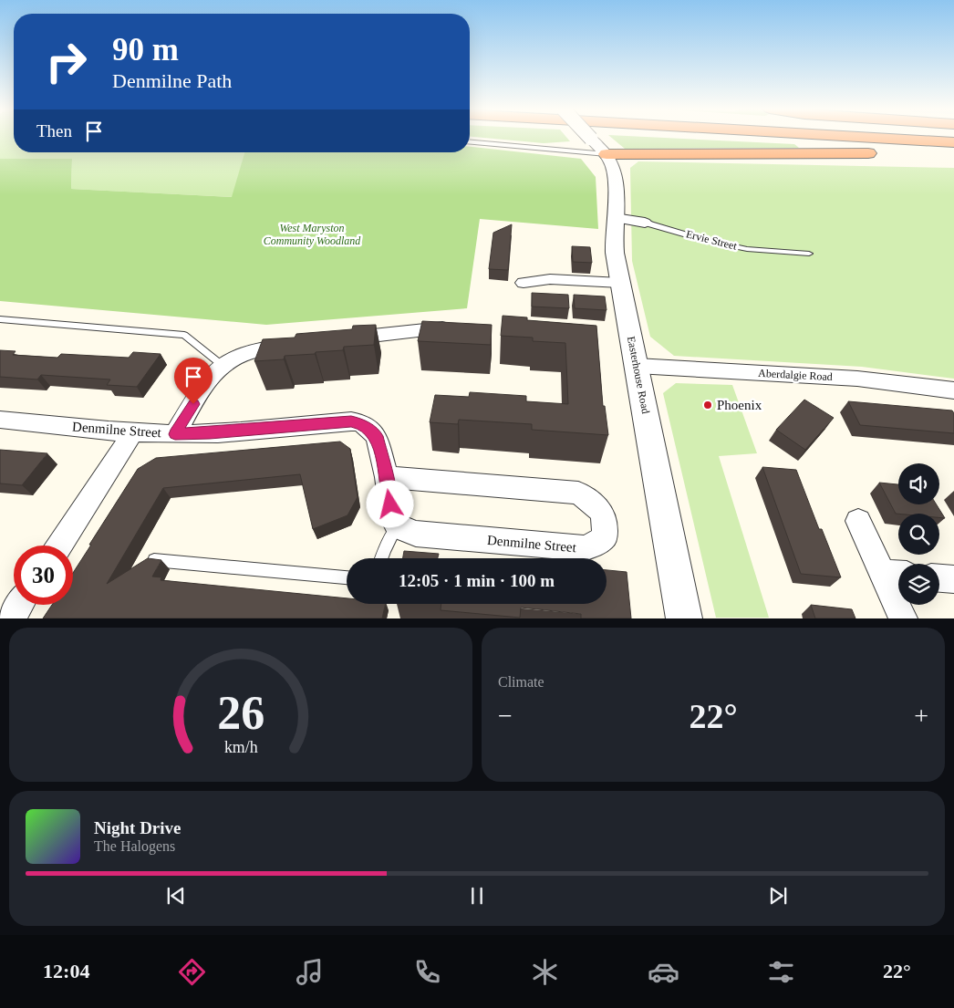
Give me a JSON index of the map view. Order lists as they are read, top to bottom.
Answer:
{
  "streets": {
    "street": [
      "Ervie Street",
      "Easterhouse Road",
      "Aberdalgie Road",
      "Denmilne Street"
    ]
  },
  "crossings": [
    ["Ervie Street", "Easterhouse Road"],
    ["Easterhouse Road", "Aberdalgie Road"]
  ],
  "parks": ["West Maryston Community Woodland"],
  "places": ["Phoenix"],
  "page": {
    "turn": ["90 m", "Denmilne Path"],
    "then": "Then",
    "limit": "30",
    "trip": "12:05 · 1 min · 100 m",
    "tile": "Climate",
    "heat": ["−", "22°", "+"],
    "song": ["Night Drive", "The Halogens"],
    "tabs": ["12:04", "22°"],
    "gauge": ["26", "km/h"]
  }
}
